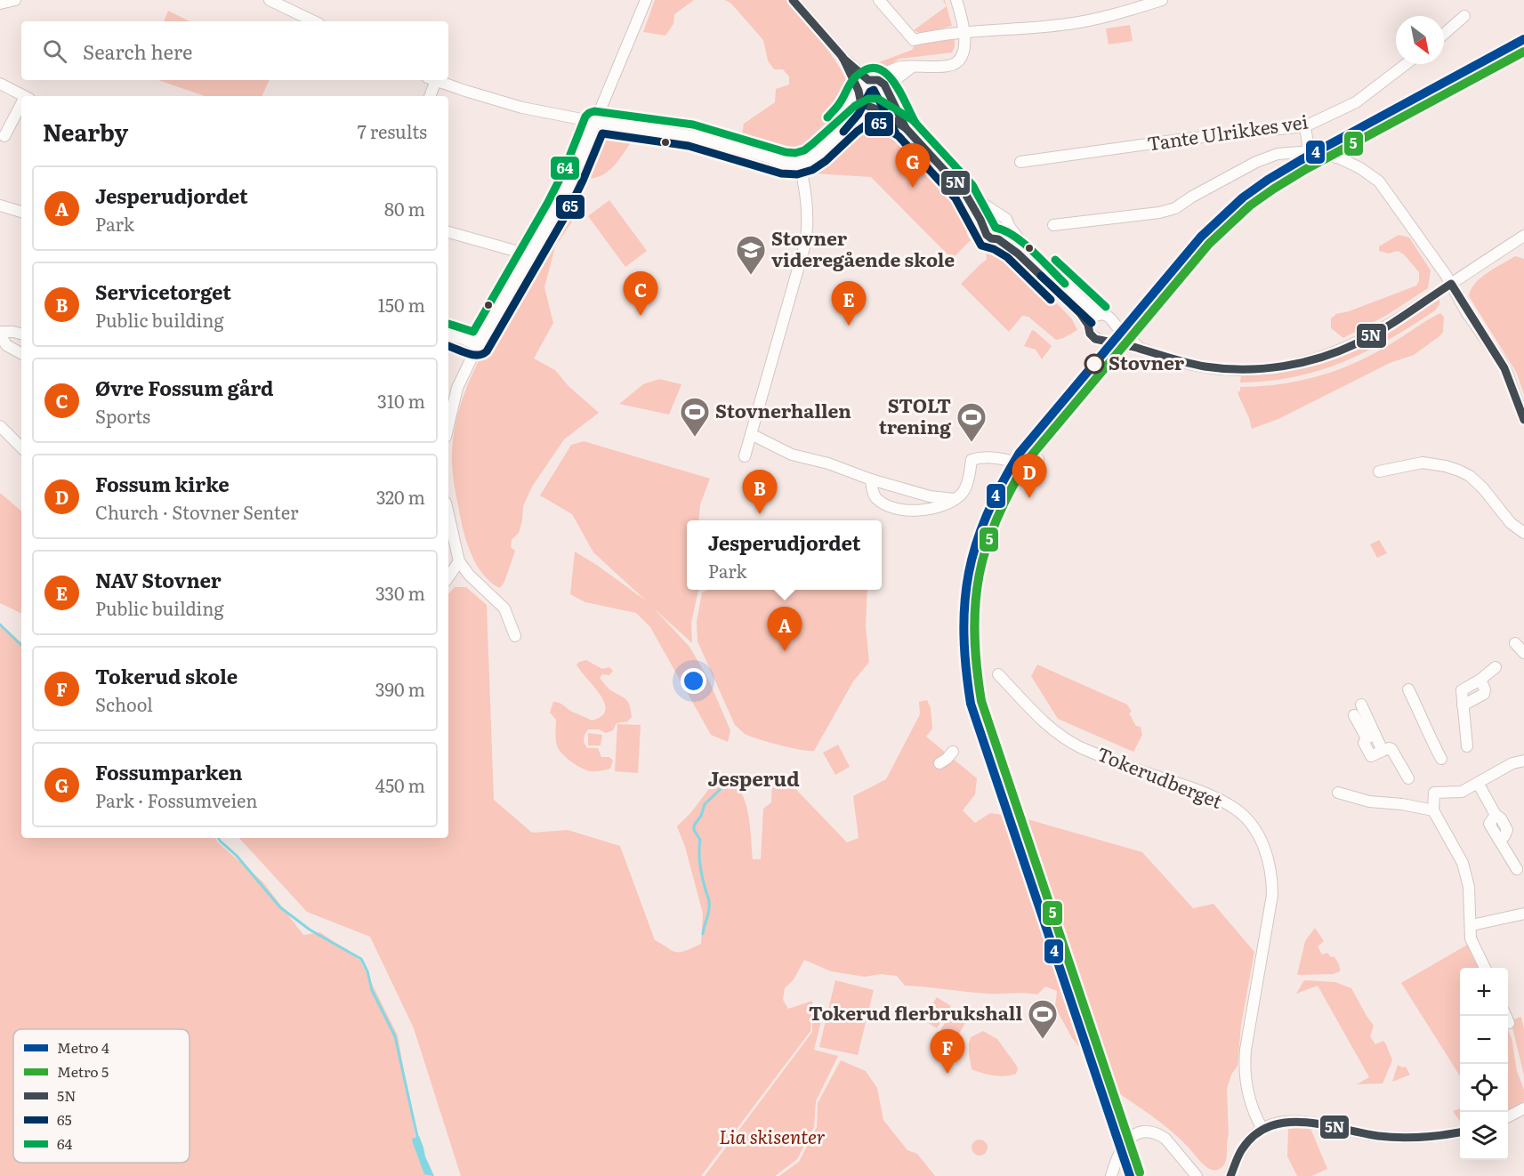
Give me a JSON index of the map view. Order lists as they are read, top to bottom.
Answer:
{
  "streets": {
    "street": ["Tante Ulrikkes vei", "Tokerudberget"]
  },
  "districts": ["Jesperud"],
  "parks": ["Lia skisenter"],
  "places": {
    "school or university": ["Stovner videregående skole"],
    "other": ["Stovner"],
    "sports": ["Stovnerhallen", "STOLT trening", "Tokerud flerbrukshall"]
  },
  "lines": [
    "transit line 5N",
    "metro line 4",
    "metro line 5",
    "transit line 64",
    "transit line 65"
  ],
  "legend": [
    "Metro 4",
    "Metro 5",
    "5N",
    "65",
    "64"
  ],
  "north": "bottom right",
  "page": {
    "search": "Search here",
    "heading": ["Nearby", "7 results"],
    "pins": [
      "G",
      "C",
      "E",
      "D",
      "B",
      "A",
      "F"
    ],
    "list": [
      {
        "mark": "A",
        "name": "Jesperudjordet",
        "note": "Park",
        "value": "80 m"
      },
      {
        "mark": "B",
        "name": "Servicetorget",
        "note": "Public building",
        "value": "150 m"
      },
      {
        "mark": "C",
        "name": "Øvre Fossum gård",
        "note": "Sports",
        "value": "310 m"
      },
      {
        "mark": "D",
        "name": "Fossum kirke",
        "note": "Church · Stovner Senter",
        "value": "320 m"
      },
      {
        "mark": "E",
        "name": "NAV Stovner",
        "note": "Public building",
        "value": "330 m"
      },
      {
        "mark": "F",
        "name": "Tokerud skole",
        "note": "School",
        "value": "390 m"
      },
      {
        "mark": "G",
        "name": "Fossumparken",
        "note": "Park · Fossumveien",
        "value": "450 m"
      }
    ],
    "popup": ["Jesperudjordet", "Park"],
    "map_buttons": ["+", "−"]
  }
}
